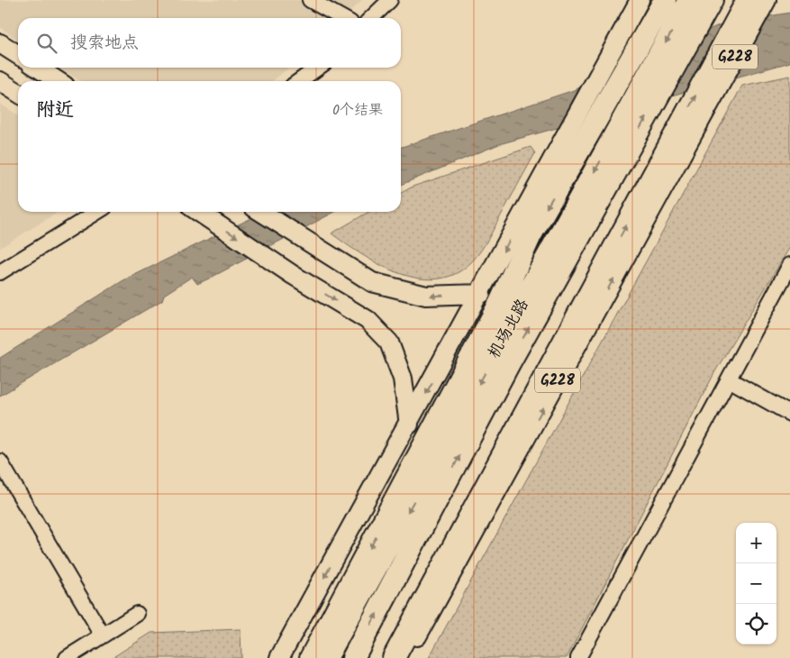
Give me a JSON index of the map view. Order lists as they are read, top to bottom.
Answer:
{
  "streets": {
    "highway": ["机场北路"],
    "main road": ["G228"]
  },
  "page": {
    "search": "搜索地点",
    "heading": ["附近", "0个结果"],
    "map_buttons": ["+", "−"]
  }
}
